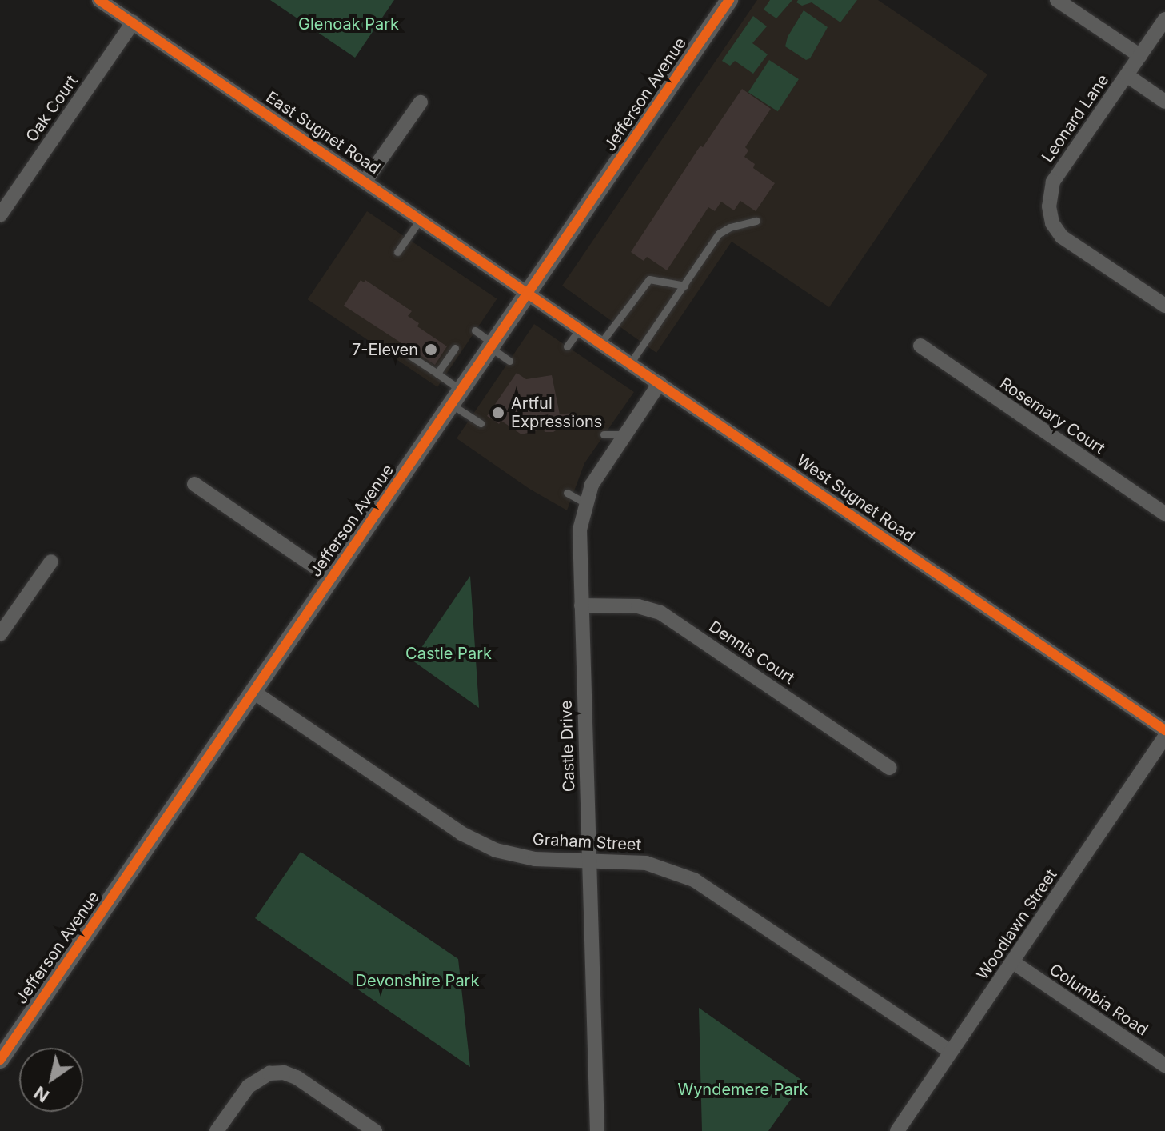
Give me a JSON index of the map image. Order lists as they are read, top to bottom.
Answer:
{
  "streets": {
    "street": [
      "Jefferson Avenue",
      "Oak Court",
      "Leonard Lane",
      "East Sugnet Road",
      "Rosemary Court",
      "West Sugnet Road",
      "Dennis Court",
      "Castle Drive",
      "Graham Street",
      "Woodlawn Street",
      "Columbia Road"
    ]
  },
  "crossings": [
    ["Jefferson Avenue", "East Sugnet Road"],
    ["Jefferson Avenue", "West Sugnet Road"],
    ["Jefferson Avenue", "Graham Street"],
    ["Oak Court", "East Sugnet Road"],
    ["East Sugnet Road", "West Sugnet Road"],
    ["West Sugnet Road", "Castle Drive"],
    ["Dennis Court", "Castle Drive"],
    ["Castle Drive", "Graham Street"],
    ["Graham Street", "Woodlawn Street"],
    ["Woodlawn Street", "Columbia Road"]
  ],
  "parks": [
    "Glenoak Park",
    "Castle Park",
    "Devonshire Park",
    "Wyndemere Park"
  ],
  "places": ["7-Eleven", "Artful Expressions"],
  "north": "bottom left"
}
